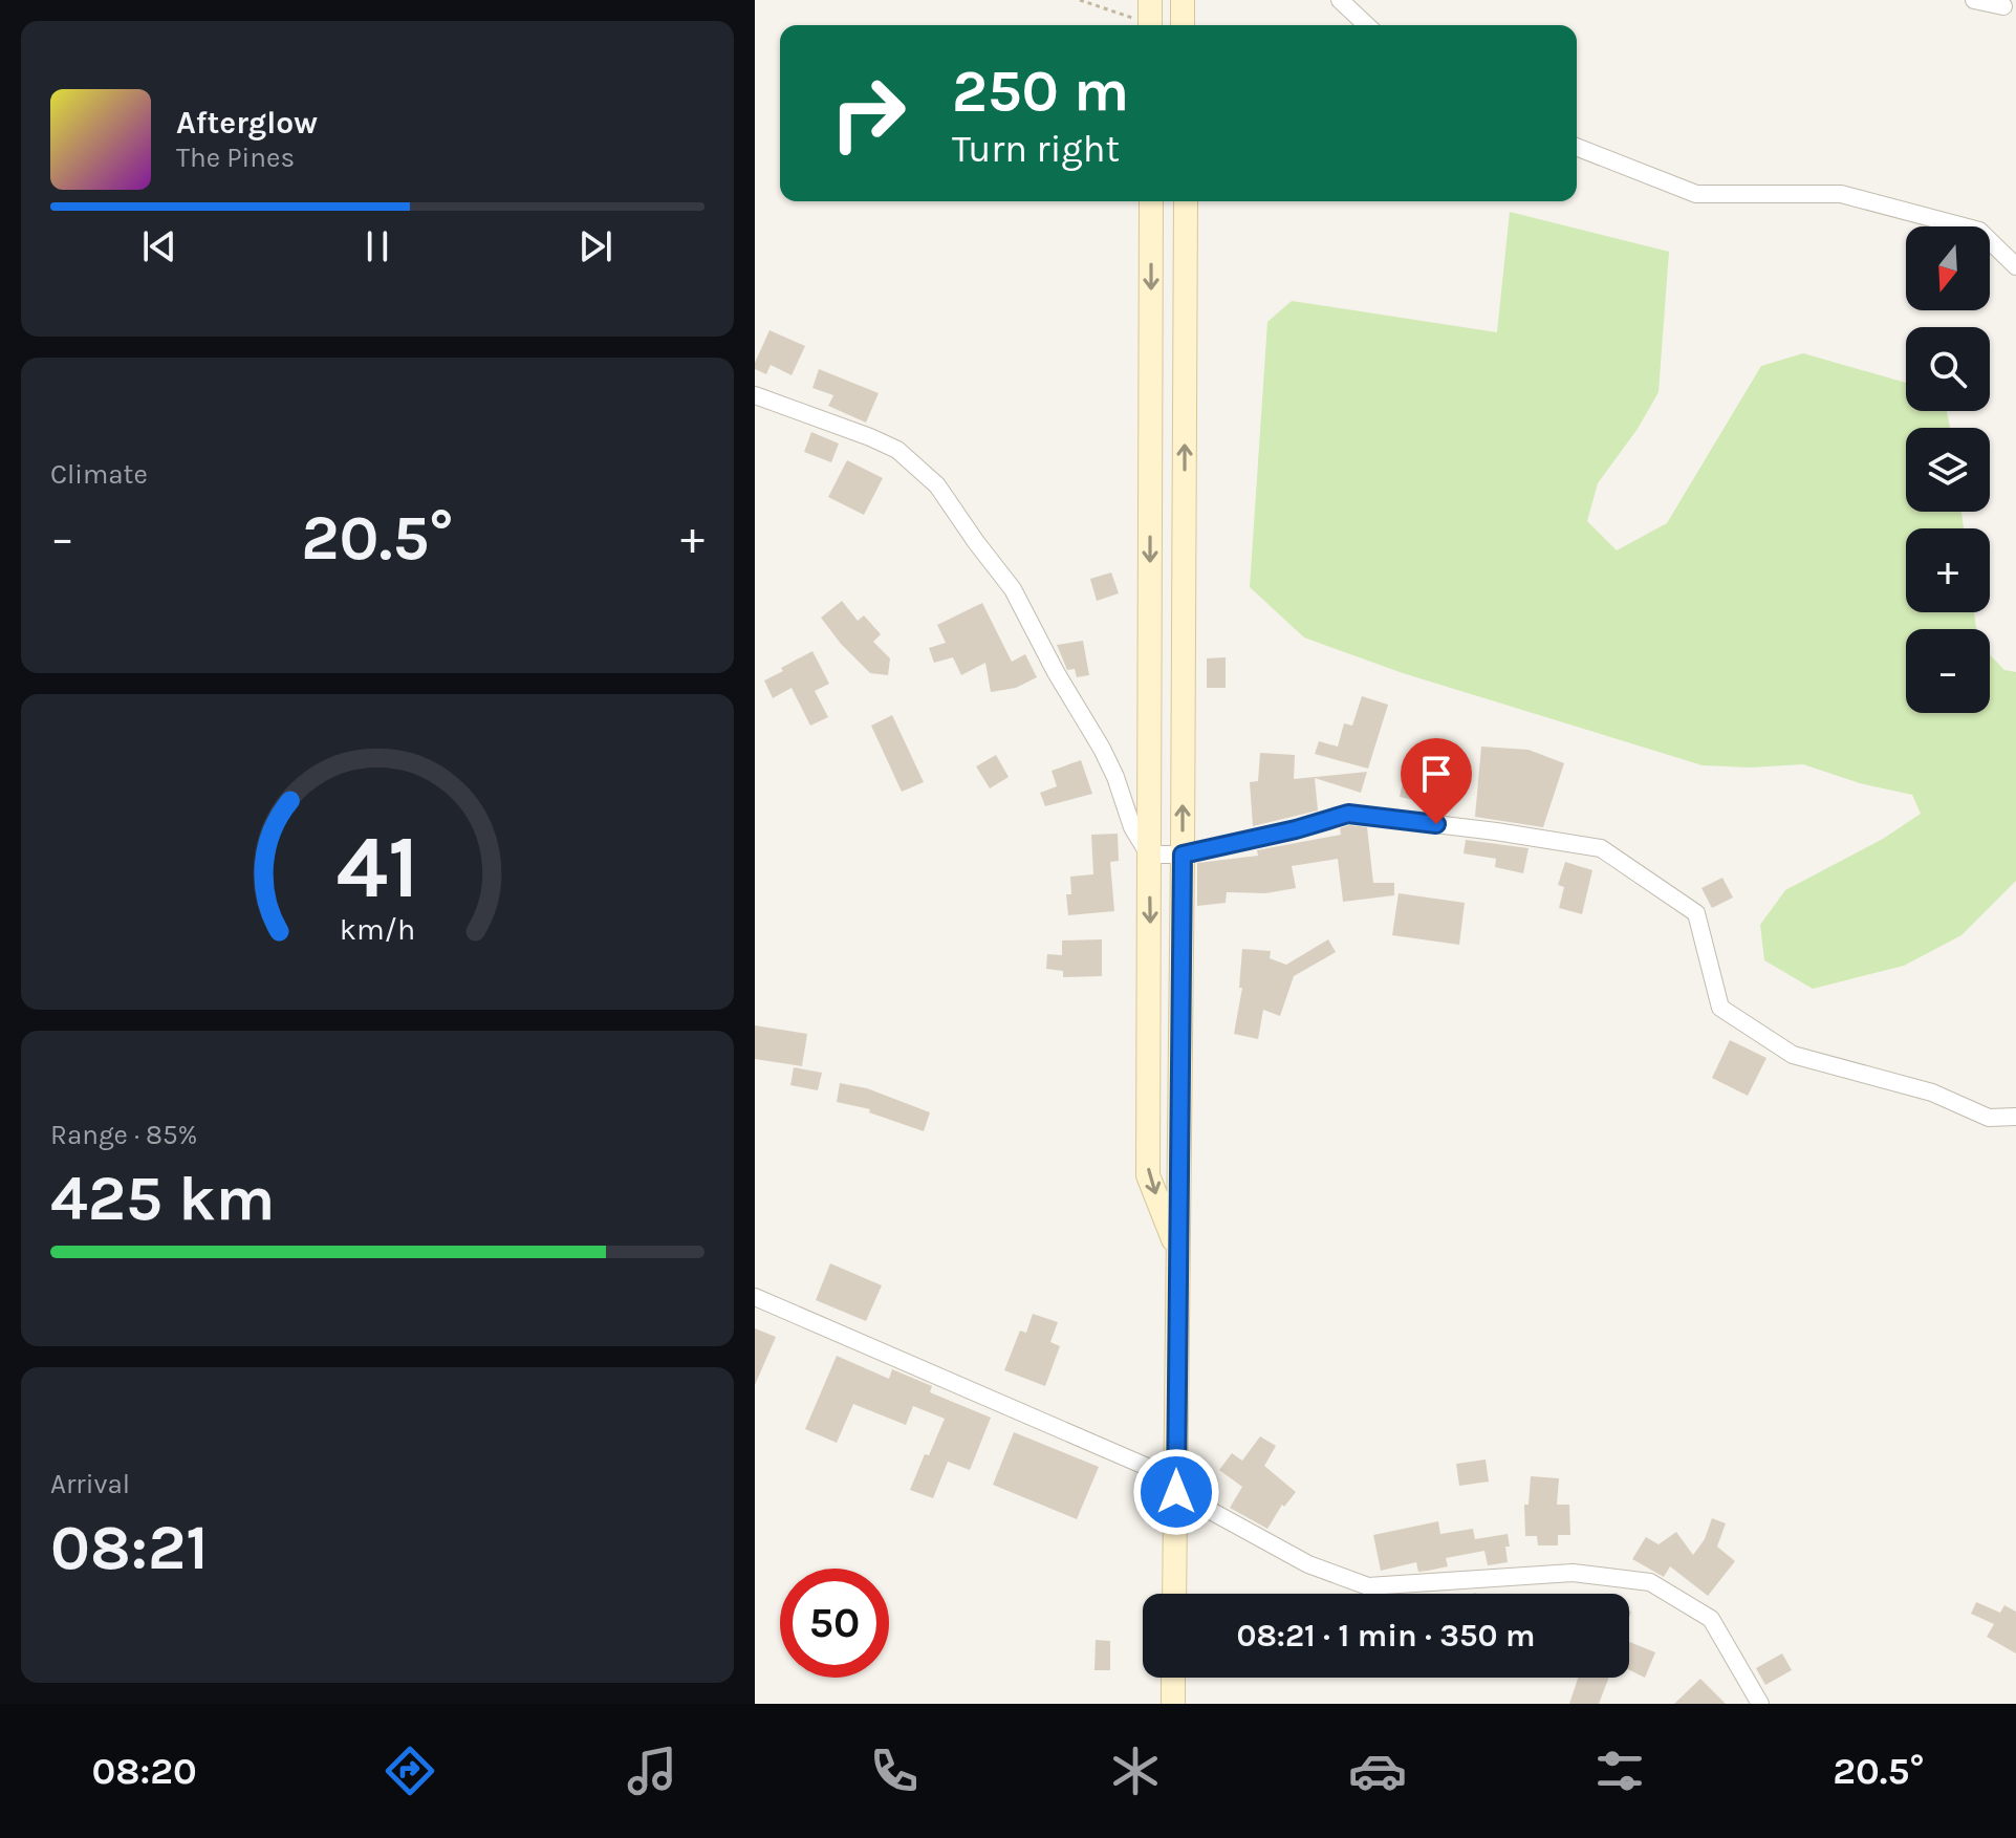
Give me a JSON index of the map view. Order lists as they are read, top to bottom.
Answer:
{
  "north": "bottom",
  "page": {
    "turn": ["250 m", "Turn right"],
    "song": ["Afterglow", "The Pines"],
    "map_buttons": ["+", "−"],
    "tile": [
      "Climate",
      ["Range · 85%", "425 km"],
      ["Arrival", "08:21"]
    ],
    "heat": ["−", "20.5°", "+"],
    "limit": "50",
    "trip": "08:21 · 1 min · 350 m",
    "tabs": ["08:20", "20.5°"],
    "gauge": ["41", "km/h"]
  }
}
